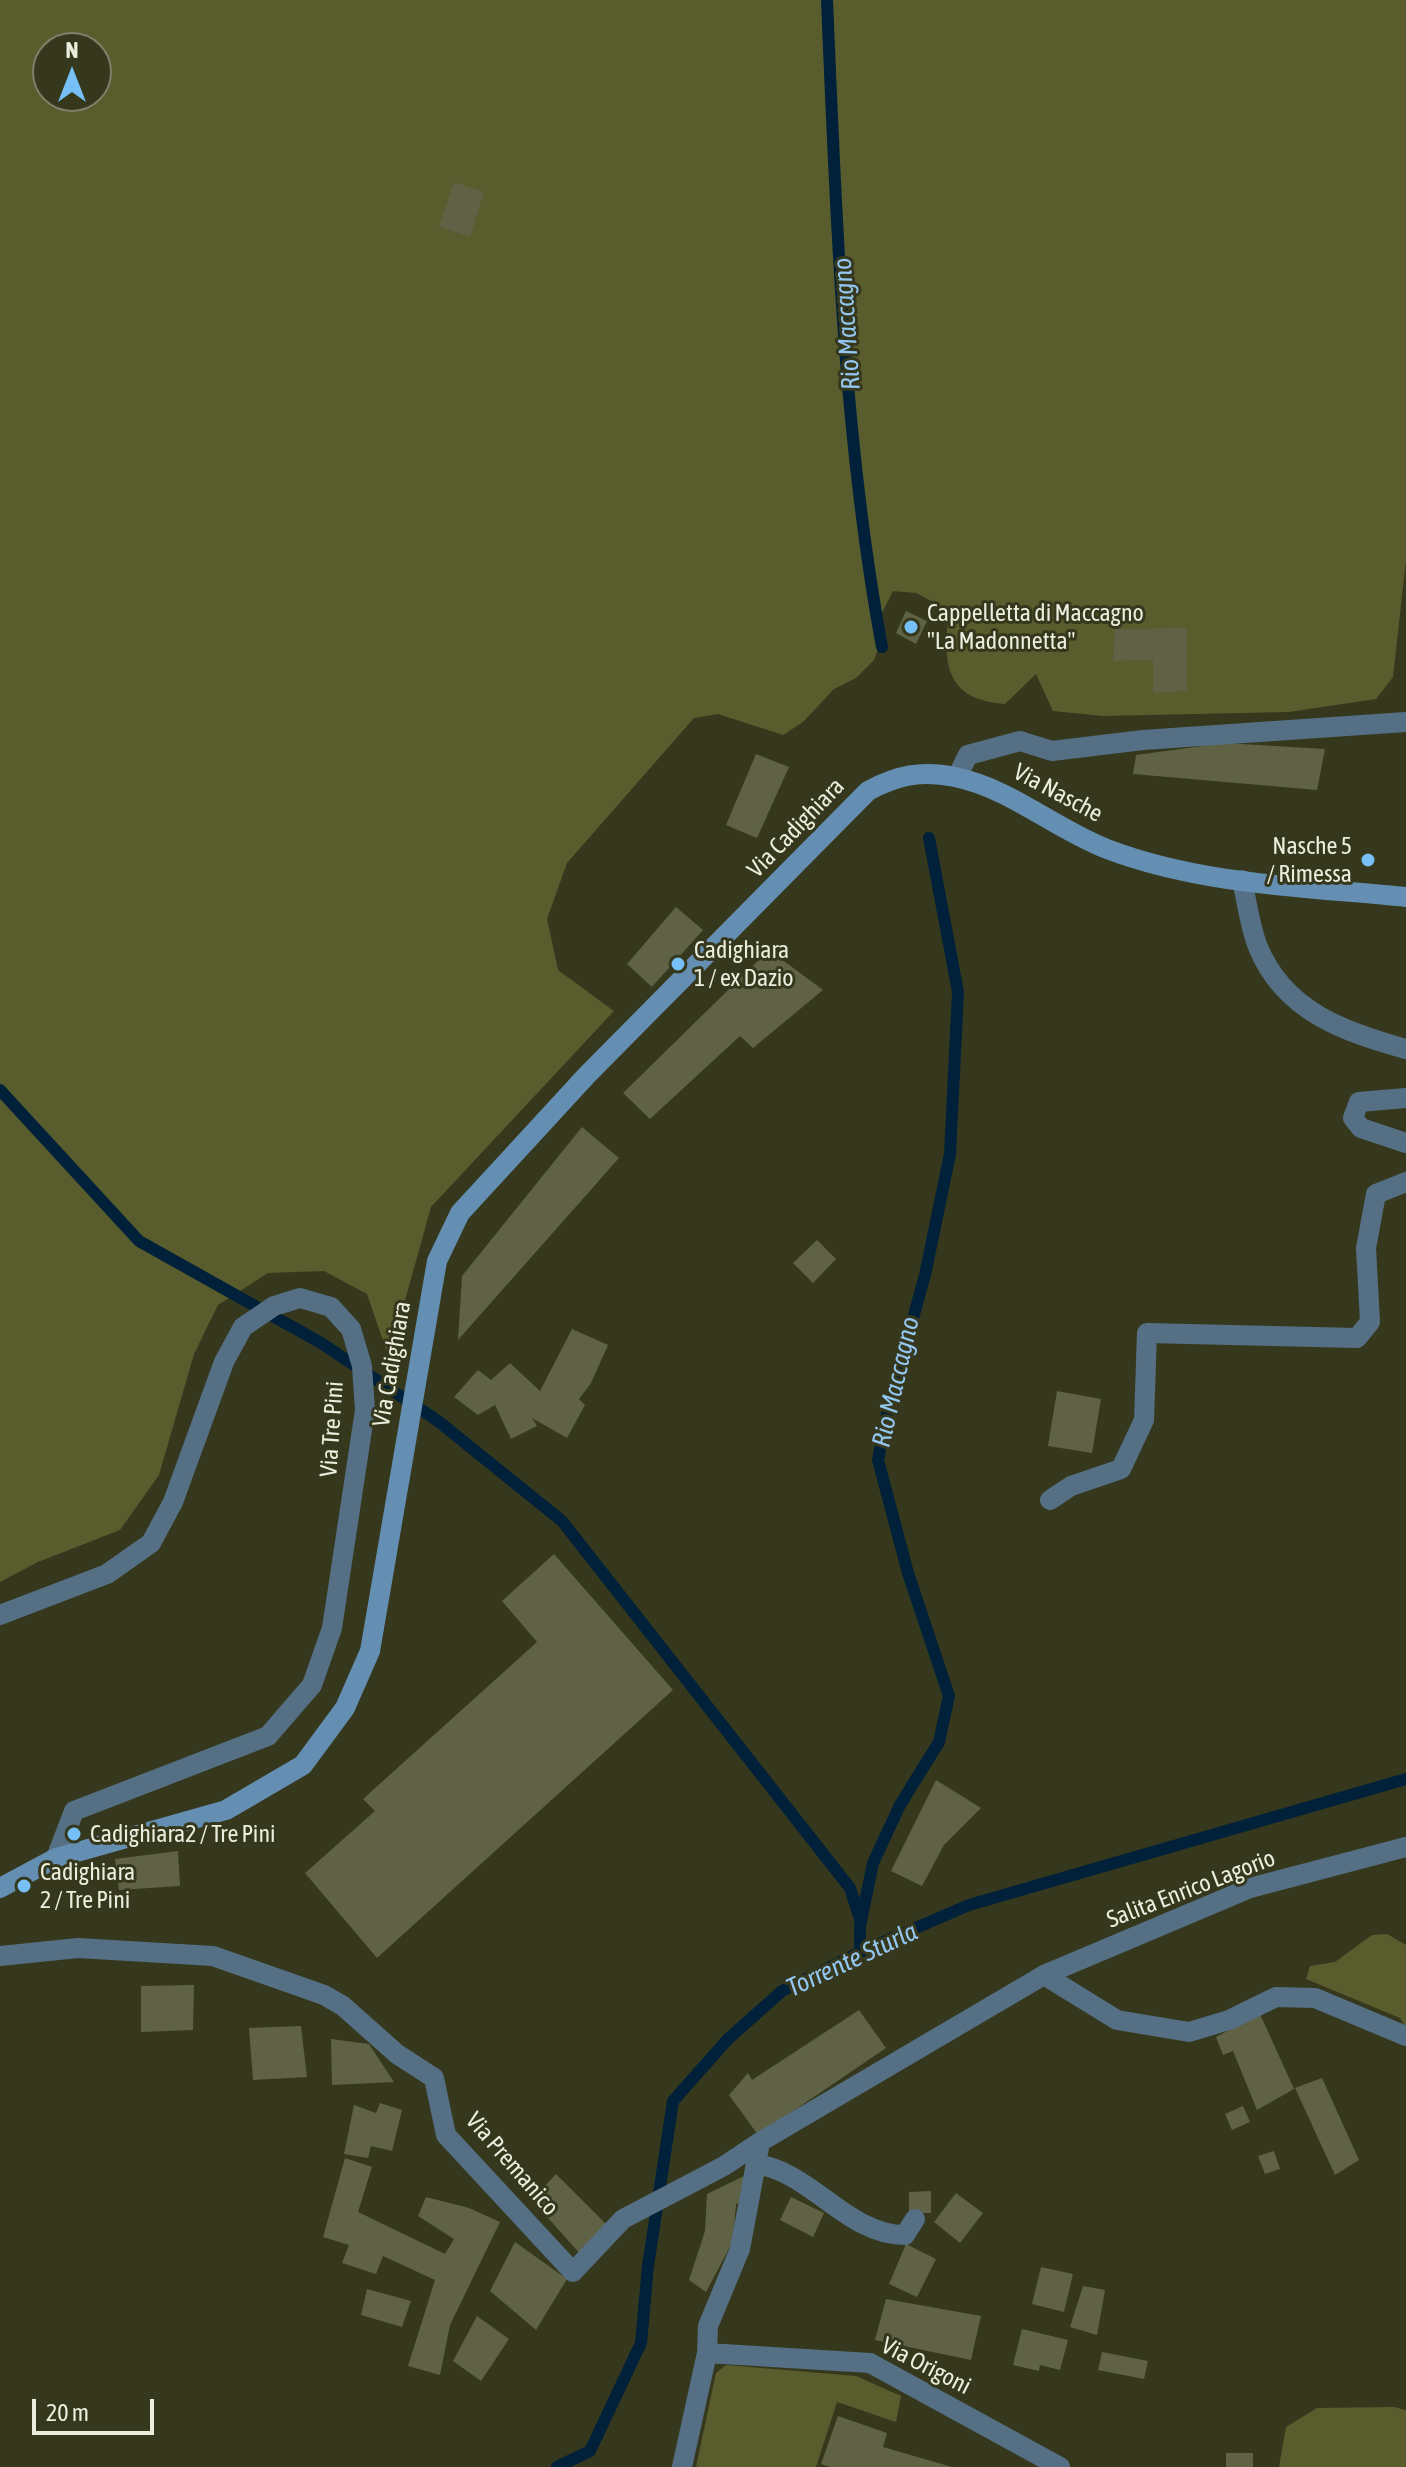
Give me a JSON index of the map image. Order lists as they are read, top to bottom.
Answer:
{
  "streets": {
    "street": [
      "Via Nasche",
      "Via Cadighiara",
      "Via Tre Pini",
      "Salita Enrico Lagorio",
      "Via Premanico",
      "Via Origoni"
    ]
  },
  "crossings": [
    ["Via Nasche", "Via Cadighiara"],
    ["Via Cadighiara", "Via Tre Pini"],
    ["Salita Enrico Lagorio", "Via Premanico"]
  ],
  "water": ["Rio Maccagno", "Torrente Sturla"],
  "places": [
    "Cappelletta di Maccagno \"La Madonnetta\"",
    "Nasche 5 / Rimessa",
    "Cadighiara 1 / ex Dazio",
    "Cadighiara2 / Tre Pini",
    "Cadighiara 2 / Tre Pini"
  ],
  "scale_bar": "20 m",
  "north": "top"
}
